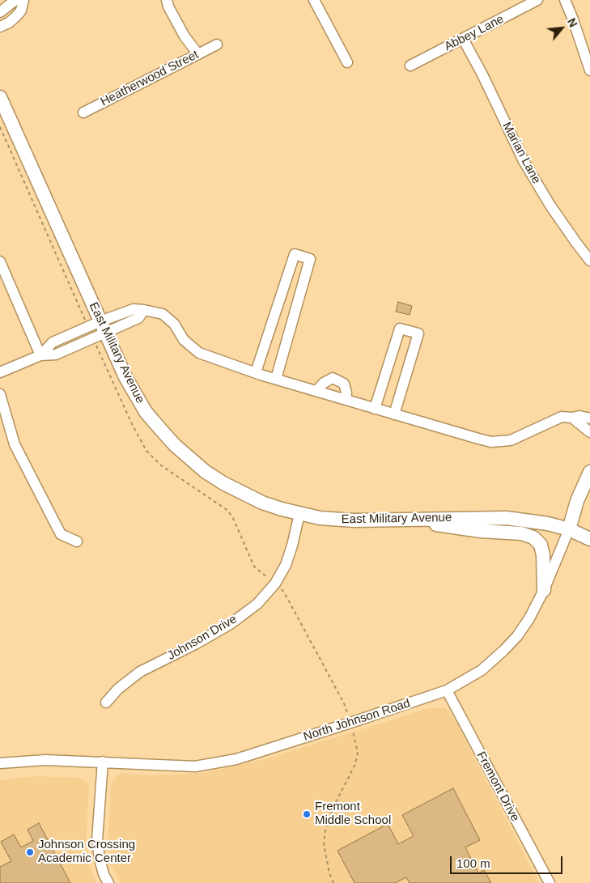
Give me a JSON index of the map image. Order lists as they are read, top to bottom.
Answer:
{
  "streets": {
    "main road": ["East Military Avenue", "North Johnson Road"],
    "street": [
      "Abbey Lane",
      "Heatherwood Street",
      "Marian Lane",
      "Johnson Drive",
      "Fremont Drive"
    ]
  },
  "crossings": [
    ["Abbey Lane", "Marian Lane"],
    ["East Military Avenue", "Johnson Drive"],
    ["East Military Avenue", "North Johnson Road"],
    ["North Johnson Road", "Fremont Drive"]
  ],
  "places": ["Fremont Middle School", "Johnson Crossing Academic Center"],
  "scale_bar": "100 m",
  "north": "top right"
}
